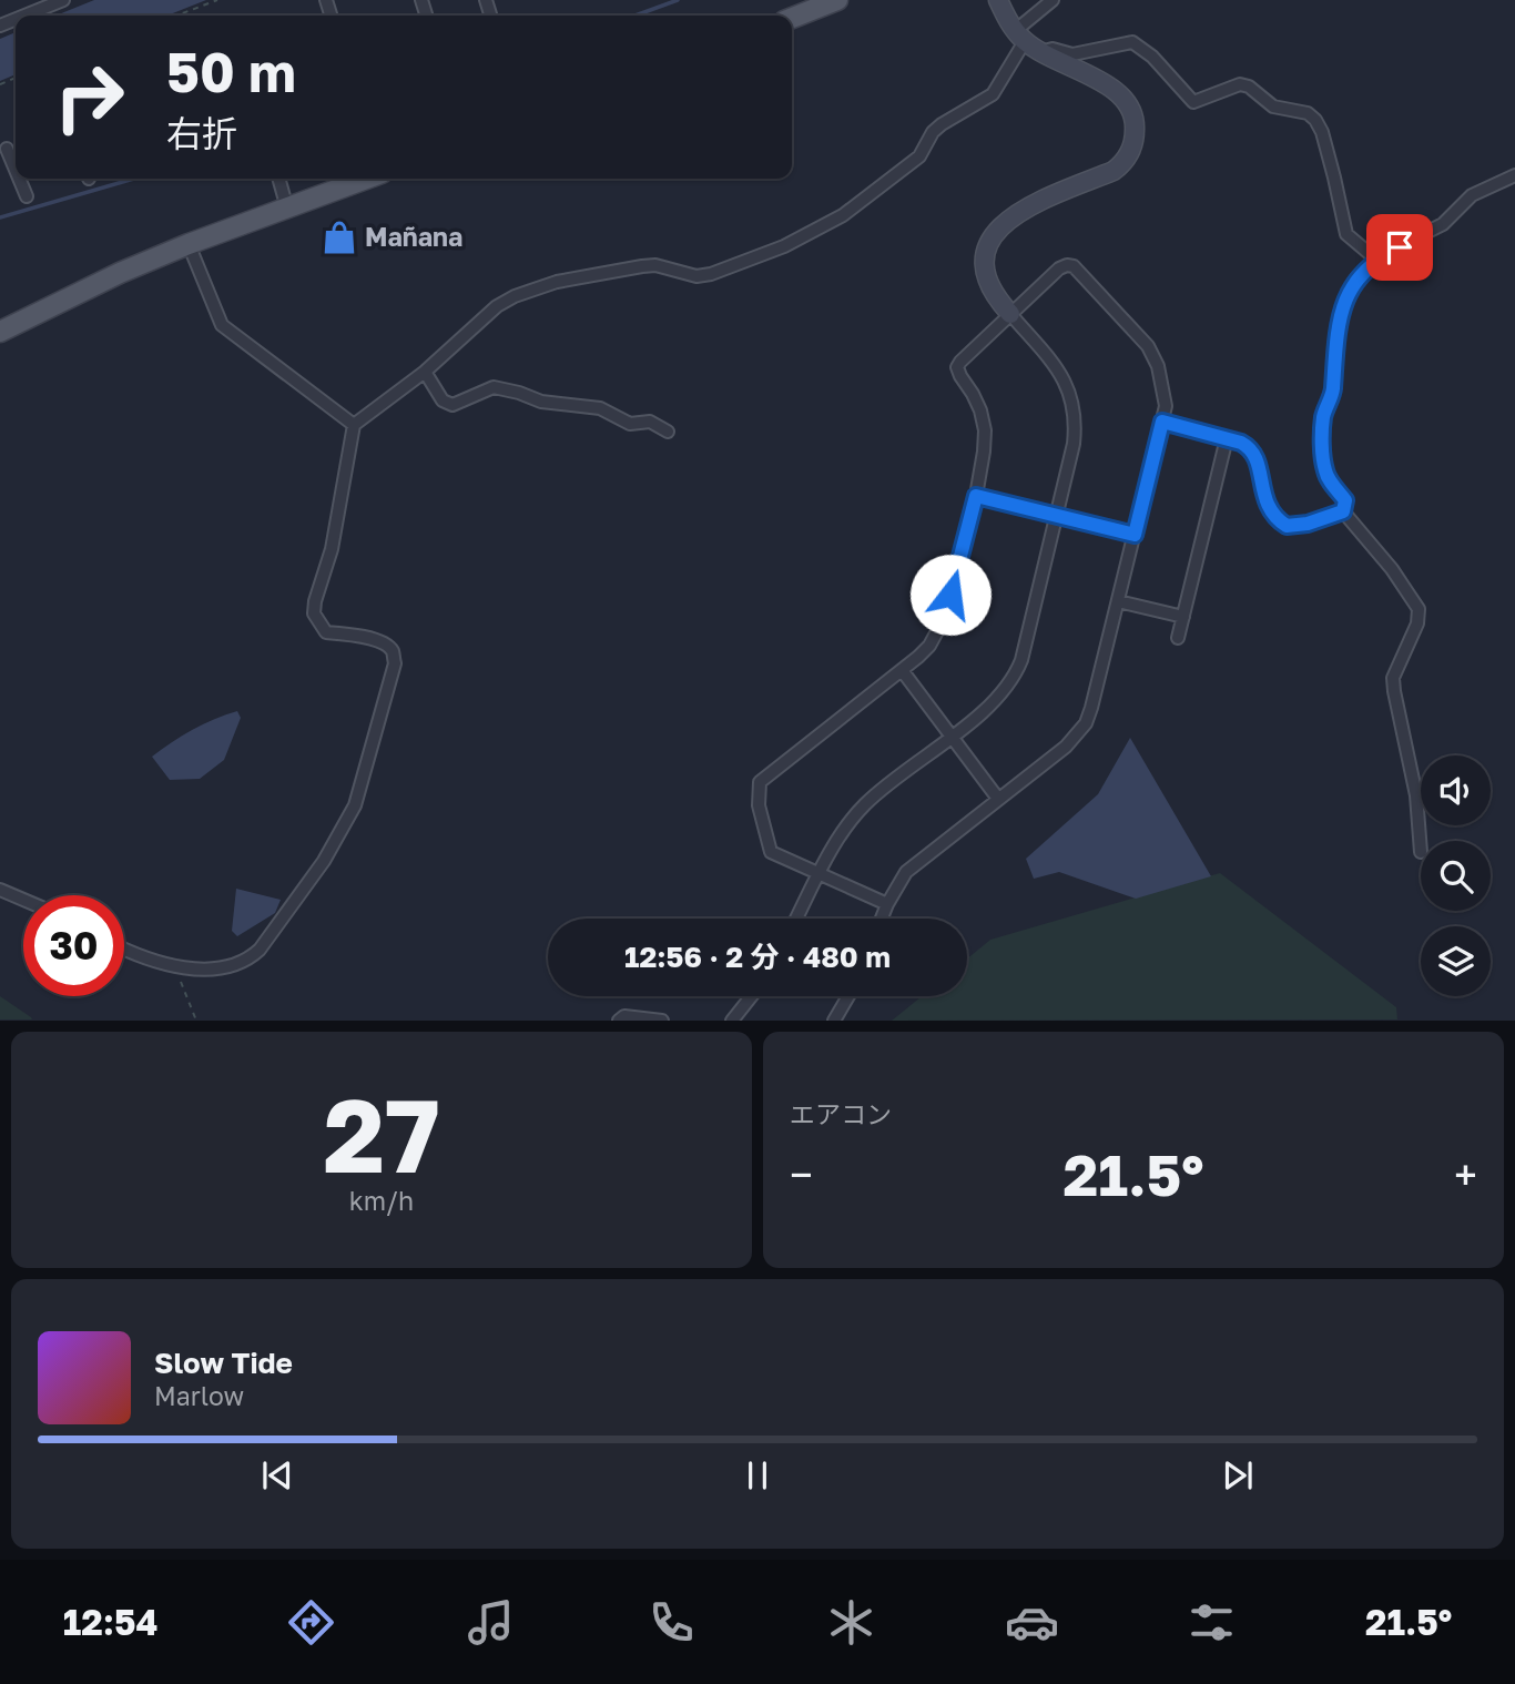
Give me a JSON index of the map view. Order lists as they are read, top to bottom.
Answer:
{
  "places": {
    "shop": ["Mañana"]
  },
  "page": {
    "turn": ["50 m", "右折"],
    "limit": "30",
    "trip": "12:56 · 2 分 · 480 m",
    "tile": [
      ["27", "km/h"],
      "エアコン"
    ],
    "heat": ["−", "21.5°", "+"],
    "song": ["Slow Tide", "Marlow"],
    "tabs": ["12:54", "21.5°"]
  }
}
